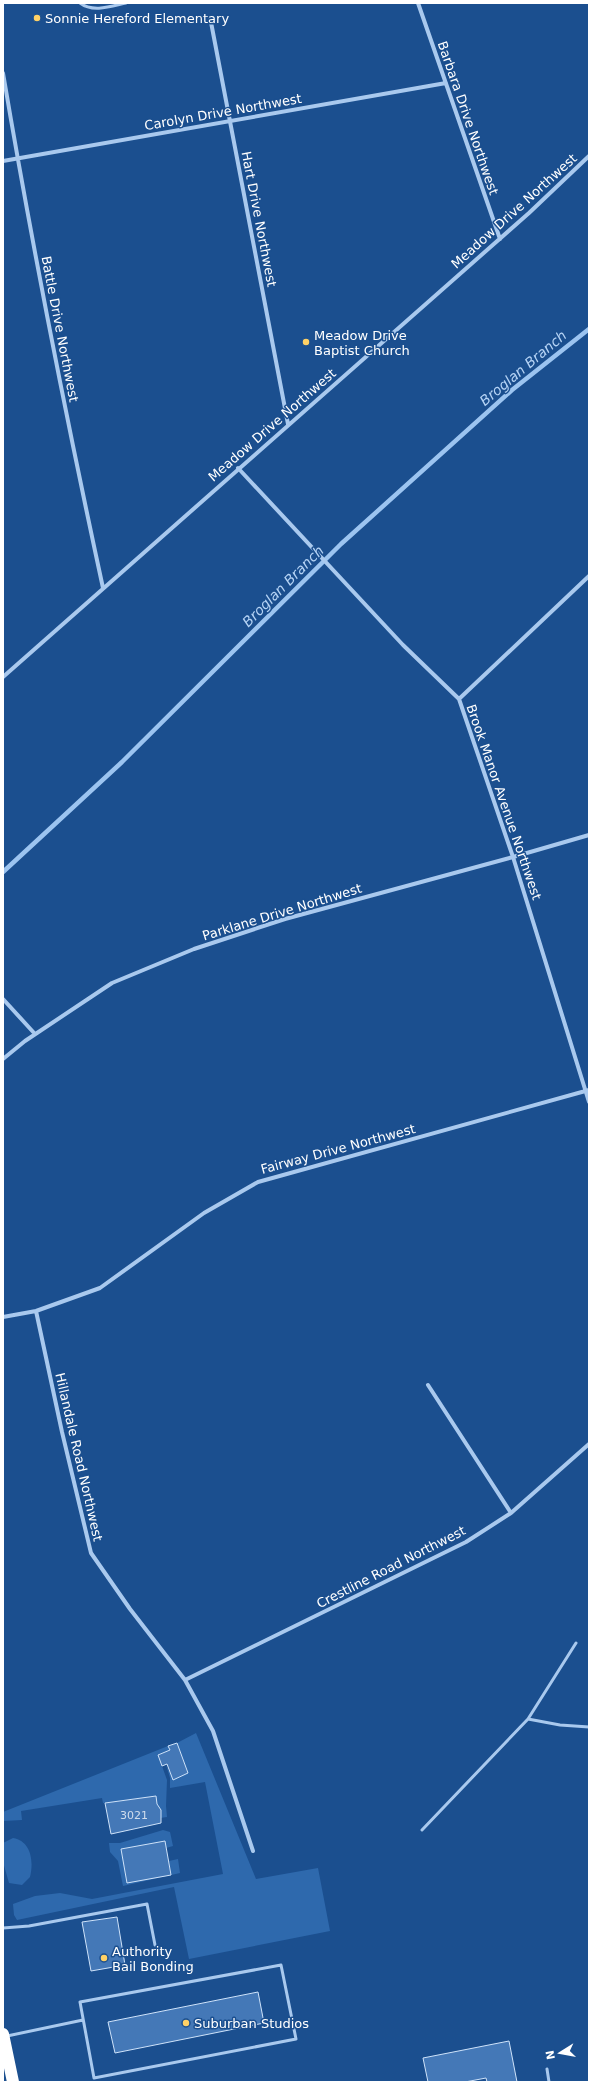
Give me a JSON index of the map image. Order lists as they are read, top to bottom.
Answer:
{
  "streets": {
    "street": [
      "Carolyn Drive Northwest",
      "Barbara Drive Northwest",
      "Meadow Drive Northwest",
      "Hart Drive Northwest",
      "Battle Drive Northwest",
      "Brook Manor Avenue Northwest",
      "Parklane Drive Northwest",
      "Fairway Drive Northwest",
      "Hillandale Road Northwest",
      "Crestline Road Northwest"
    ]
  },
  "crossings": [
    ["Carolyn Drive Northwest", "Barbara Drive Northwest"],
    ["Carolyn Drive Northwest", "Hart Drive Northwest"],
    ["Carolyn Drive Northwest", "Battle Drive Northwest"],
    ["Barbara Drive Northwest", "Meadow Drive Northwest"],
    ["Meadow Drive Northwest", "Hart Drive Northwest"],
    ["Meadow Drive Northwest", "Battle Drive Northwest"],
    ["Meadow Drive Northwest", "Brook Manor Avenue Northwest"],
    ["Brook Manor Avenue Northwest", "Parklane Drive Northwest"],
    ["Brook Manor Avenue Northwest", "Fairway Drive Northwest"],
    ["Fairway Drive Northwest", "Hillandale Road Northwest"],
    ["Hillandale Road Northwest", "Crestline Road Northwest"]
  ],
  "water": ["Broglan Branch"],
  "places": [
    "Sonnie Hereford Elementary",
    "Meadow Drive Baptist Church",
    "Authority Bail Bonding",
    "Suburban Studios"
  ],
  "house_numbers": ["3021"],
  "north": "left"
}
